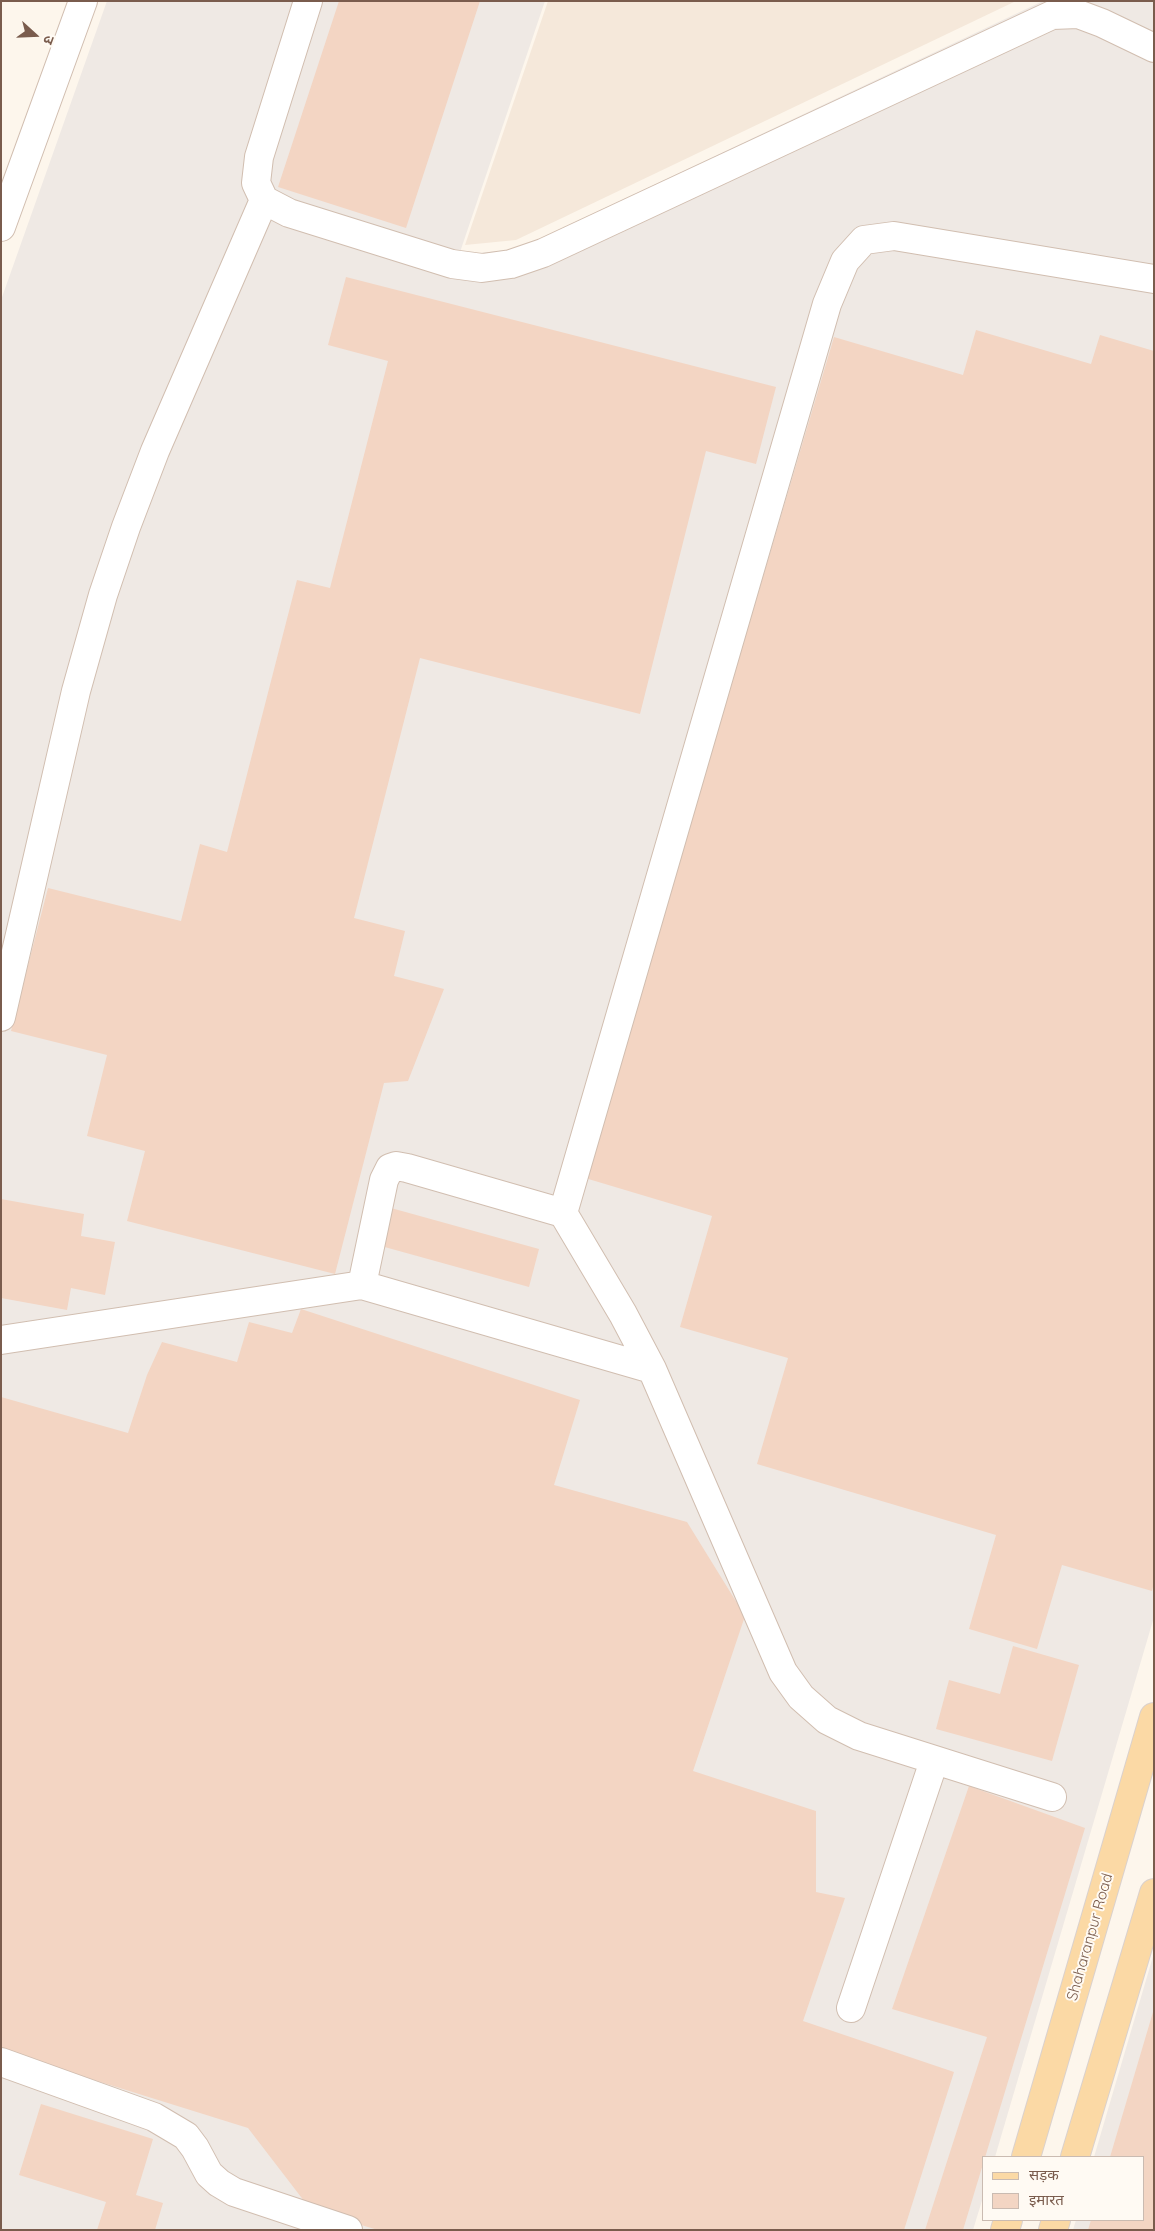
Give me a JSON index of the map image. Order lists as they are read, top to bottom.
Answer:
{
  "streets": {
    "main road": ["Shaharanpur Road"]
  },
  "legend": ["सड़क", "इमारत"],
  "north": "right"
}
